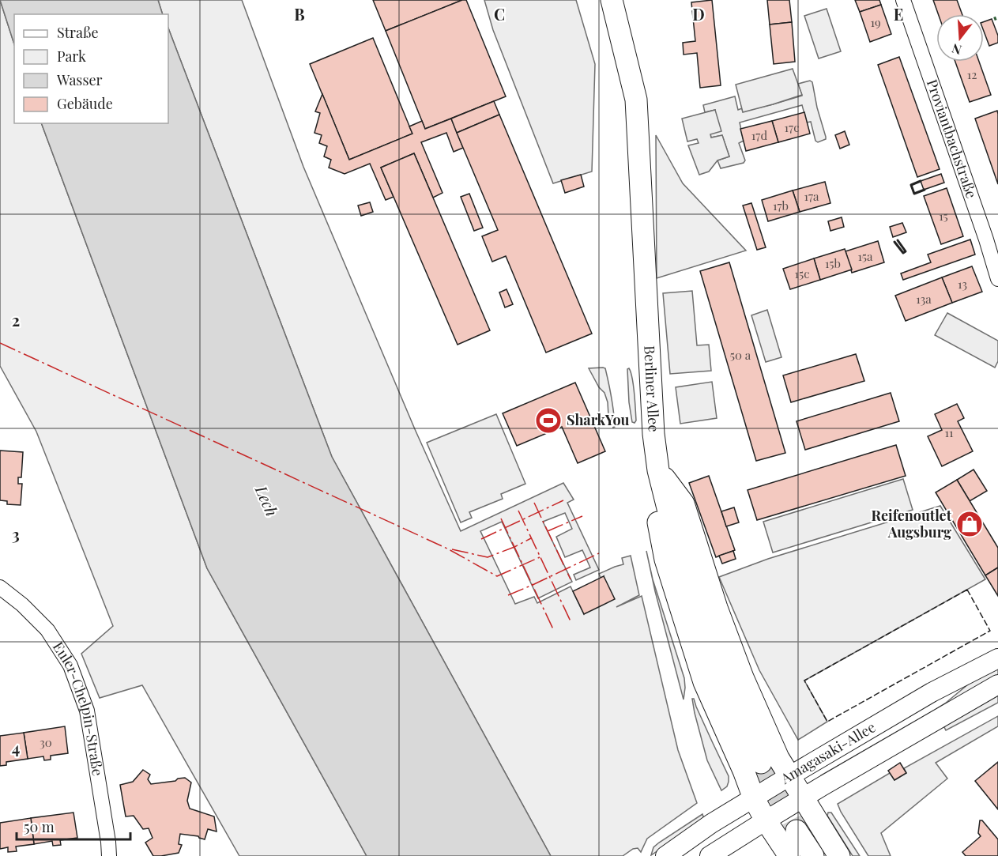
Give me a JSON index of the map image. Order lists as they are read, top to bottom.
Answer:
{
  "streets": {
    "main road": ["Berliner Allee", "Amagasaki-Allee"],
    "street": ["Proviantbachstraße", "Euler-Chelpin-Straße"]
  },
  "water": ["Lech"],
  "places": {
    "sports": ["SharkYou"],
    "shop": ["Reifenoutlet Augsburg"]
  },
  "house_numbers": [
    "19",
    "12",
    "17c",
    "17d",
    "17a",
    "17b",
    "15",
    "15a",
    "15b",
    "15c",
    "13",
    "13a",
    "50 a",
    "11",
    "30"
  ],
  "legend": [
    "Straße",
    "Park",
    "Wasser",
    "Gebäude"
  ],
  "scale_bar": "50 m",
  "north": "bottom",
  "grid": {
    "columns": [
      "B",
      "C",
      "D",
      "E"
    ],
    "rows": ["2", "3", "4"]
  }
}
